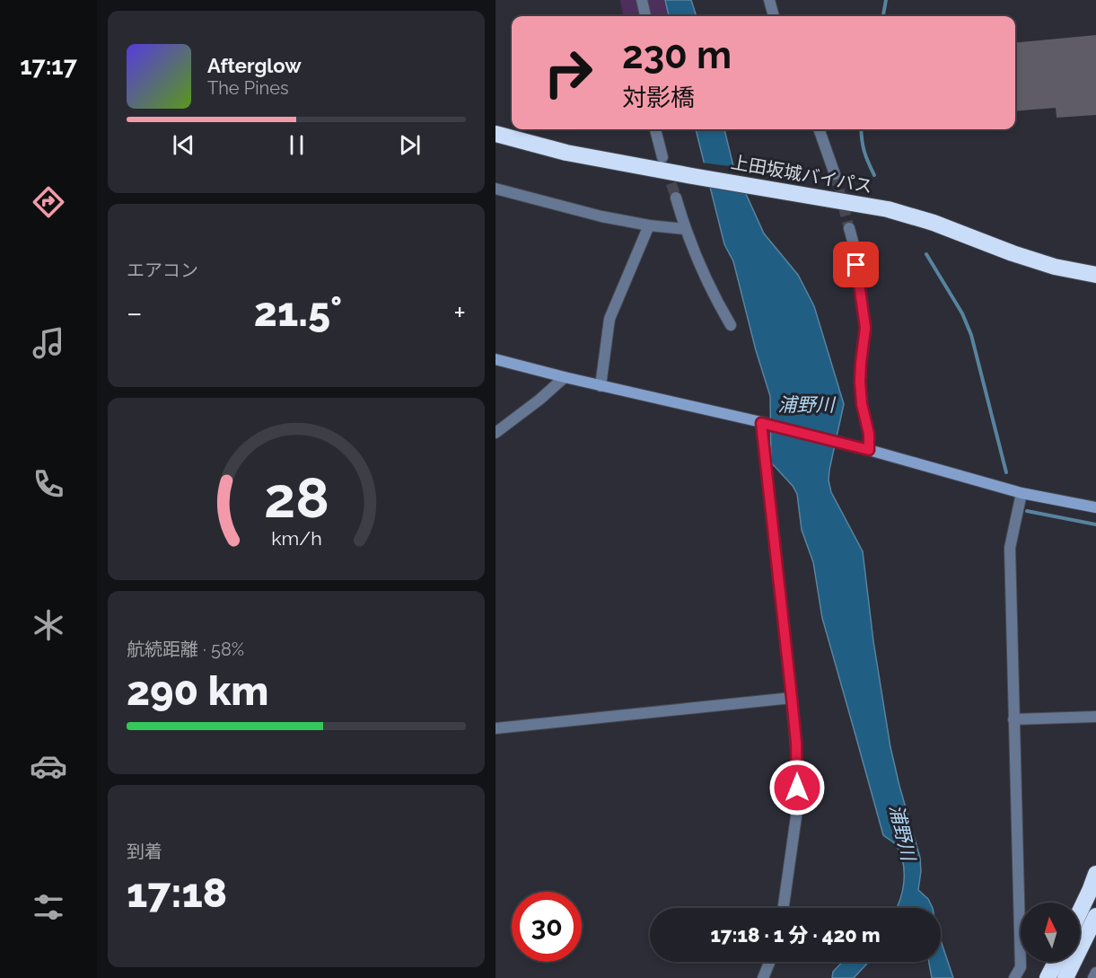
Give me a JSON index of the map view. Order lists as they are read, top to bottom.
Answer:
{
  "streets": {
    "highway": ["上田坂城バイパス"]
  },
  "water": ["浦野川"],
  "north": "top",
  "page": {
    "tabs": "17:17",
    "turn": ["230 m", "対影橋"],
    "song": ["Afterglow", "The Pines"],
    "tile": [
      "エアコン",
      ["航続距離 · 58%", "290 km"],
      ["到着", "17:18"]
    ],
    "heat": ["−", "21.5°", "+"],
    "limit": "30",
    "trip": "17:18 · 1 分 · 420 m",
    "gauge": ["28", "km/h"]
  }
}
